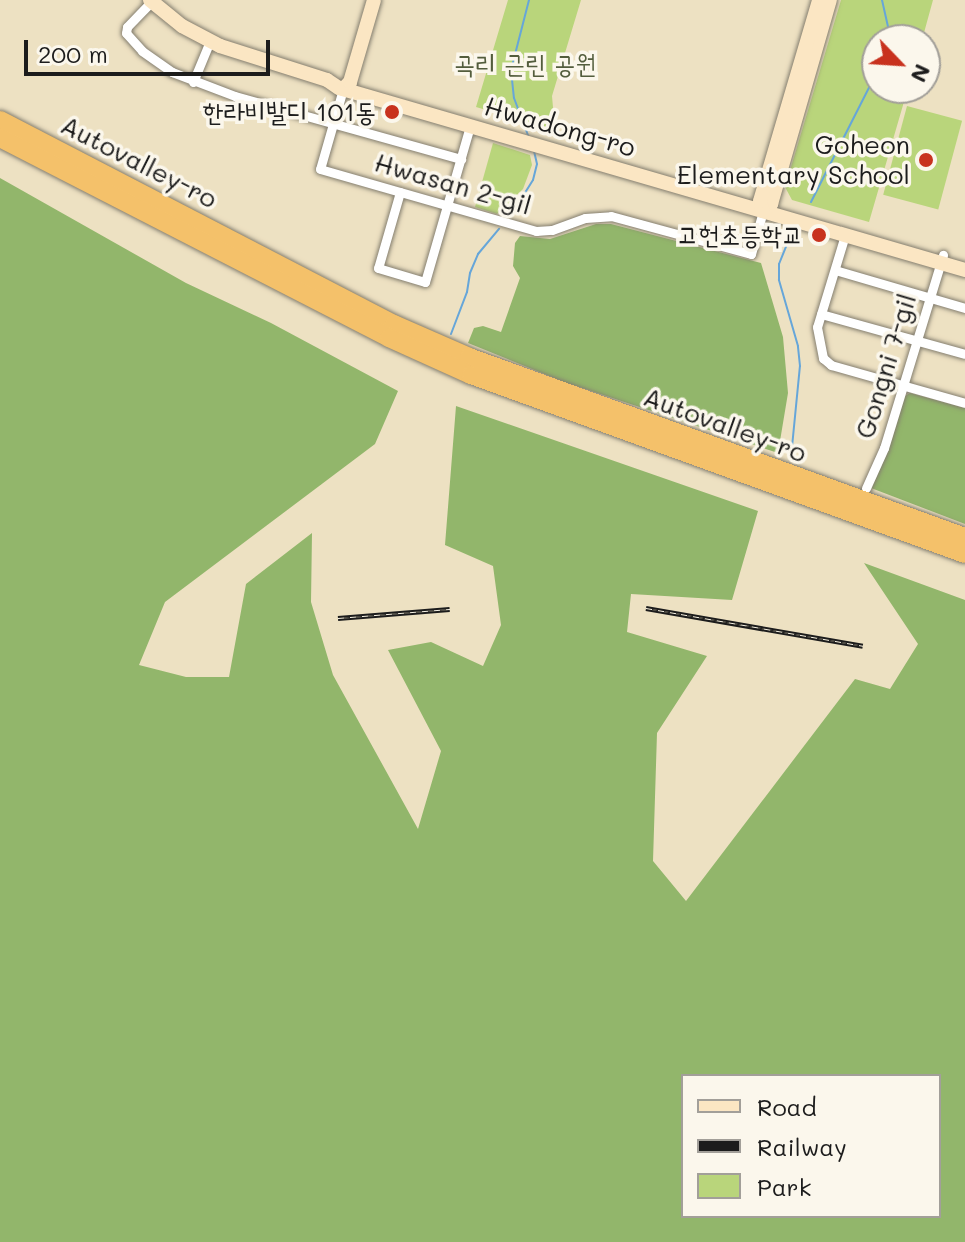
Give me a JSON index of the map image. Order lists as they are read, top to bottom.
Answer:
{
  "streets": {
    "highway": ["Autovalley-ro"],
    "street": ["Hwadong-ro", "Hwasan 2-gil", "Gongni 7-gil"]
  },
  "crossings": [
    ["Hwadong-ro", "Hwasan 2-gil"],
    ["Hwadong-ro", "Gongni 7-gil"]
  ],
  "parks": ["곡리 근린 공원"],
  "places": ["한라비발디 101동", "Goheon Elementary School", "고헌초등학교"],
  "legend": ["Road", "Railway", "Park"],
  "scale_bar": "200 m",
  "north": "bottom right"
}
